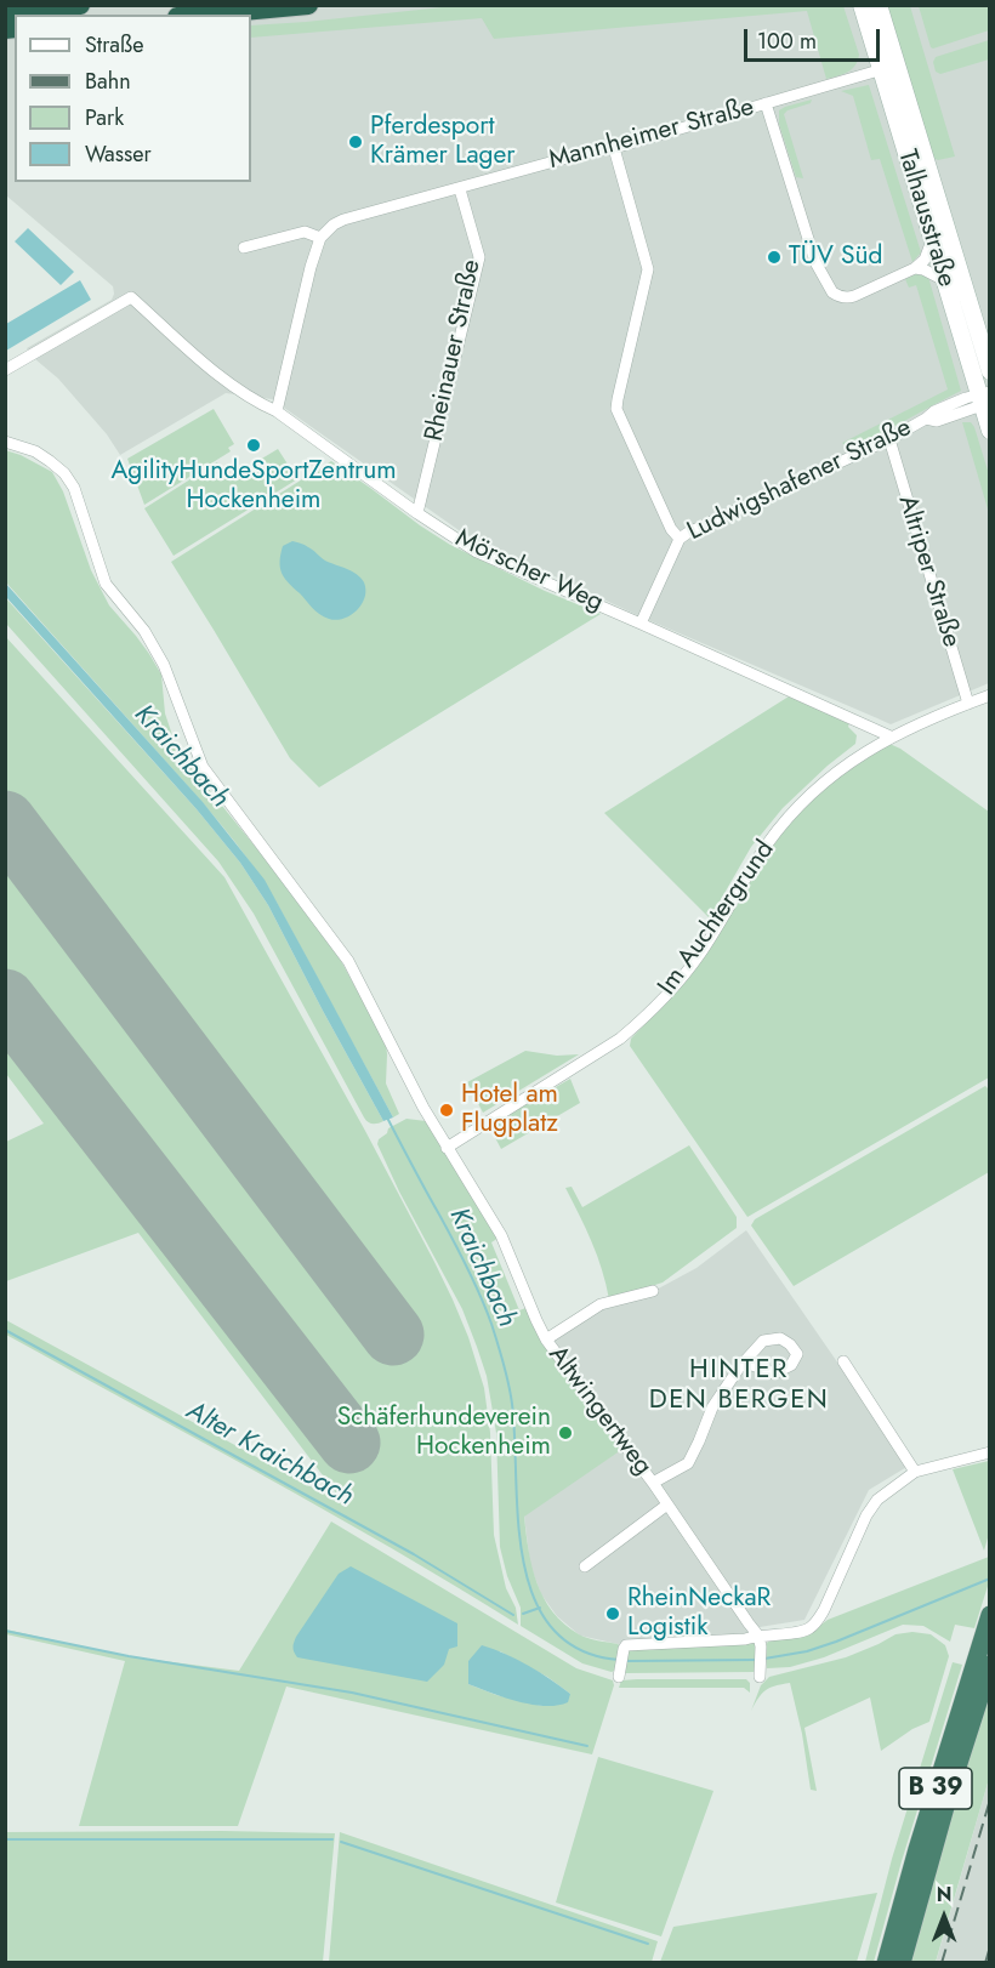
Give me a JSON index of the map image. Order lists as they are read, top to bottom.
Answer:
{
  "streets": {
    "highway": ["B 39"],
    "main road": ["Talhausstraße"],
    "street": [
      "Mannheimer Straße",
      "Rheinauer Straße",
      "Ludwigshafener Straße",
      "Mörscher Weg",
      "Altriper Straße",
      "Im Auchtergrund",
      "Altwingertweg"
    ]
  },
  "crossings": [
    ["Mannheimer Straße", "Talhausstraße"],
    ["Mannheimer Straße", "Rheinauer Straße"],
    ["Talhausstraße", "Ludwigshafener Straße"],
    ["Rheinauer Straße", "Mörscher Weg"],
    ["Ludwigshafener Straße", "Mörscher Weg"],
    ["Ludwigshafener Straße", "Altriper Straße"],
    ["Mörscher Weg", "Im Auchtergrund"],
    ["Altriper Straße", "Im Auchtergrund"],
    ["Im Auchtergrund", "Altwingertweg"]
  ],
  "districts": ["HINTER DEN BERGEN"],
  "water": ["Kraichbach", "Alter Kraichbach"],
  "places": [
    "Pferdesport Krämer Lager",
    "TÜV Süd",
    "AgilityHundeSportZentrum Hockenheim",
    "Hotel am Flugplatz",
    "Schäferhundeverein Hockenheim",
    "RheinNeckaR Logistik"
  ],
  "legend": [
    "Straße",
    "Bahn",
    "Park",
    "Wasser"
  ],
  "scale_bar": "100 m",
  "north": "top"
}
